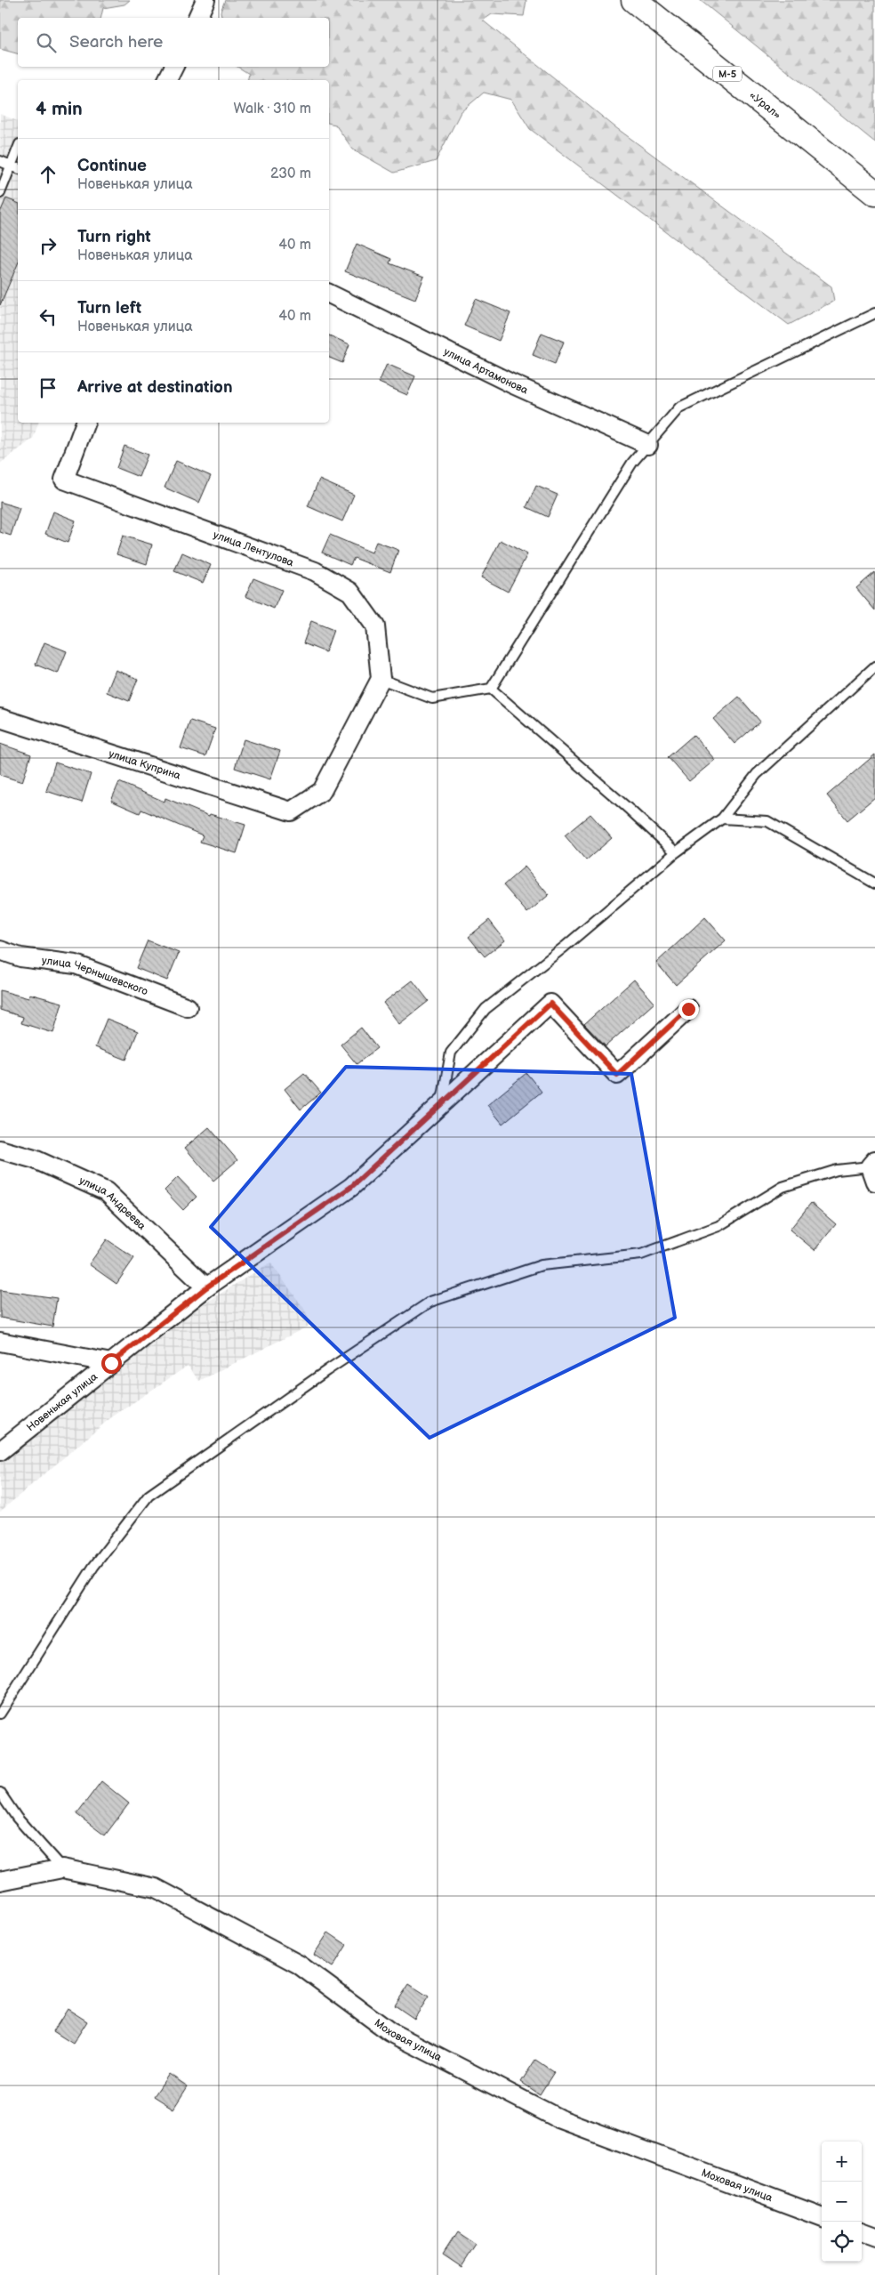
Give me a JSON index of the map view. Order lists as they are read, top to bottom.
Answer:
{
  "streets": {
    "highway": ["М-5", "«Урал»"],
    "street": [
      "улица Артамонова",
      "улица Лентулова",
      "улица Куприна",
      "улица Чернышевского",
      "улица Андреева",
      "Новенькая улица",
      "Моховая улица"
    ]
  },
  "crossings": [
    ["улица Лентулова", "улица Куприна"],
    ["улица Андреева", "Новенькая улица"]
  ],
  "page": {
    "search": "Search here",
    "heading": ["4 min", "Walk · 310 m"],
    "list": [
      ["Continue", "Новенькая улица", "230 m"],
      ["Turn right", "Новенькая улица", "40 m"],
      ["Turn left", "Новенькая улица", "40 m"],
      "Arrive at destination"
    ],
    "map_buttons": ["+", "−"]
  }
}
